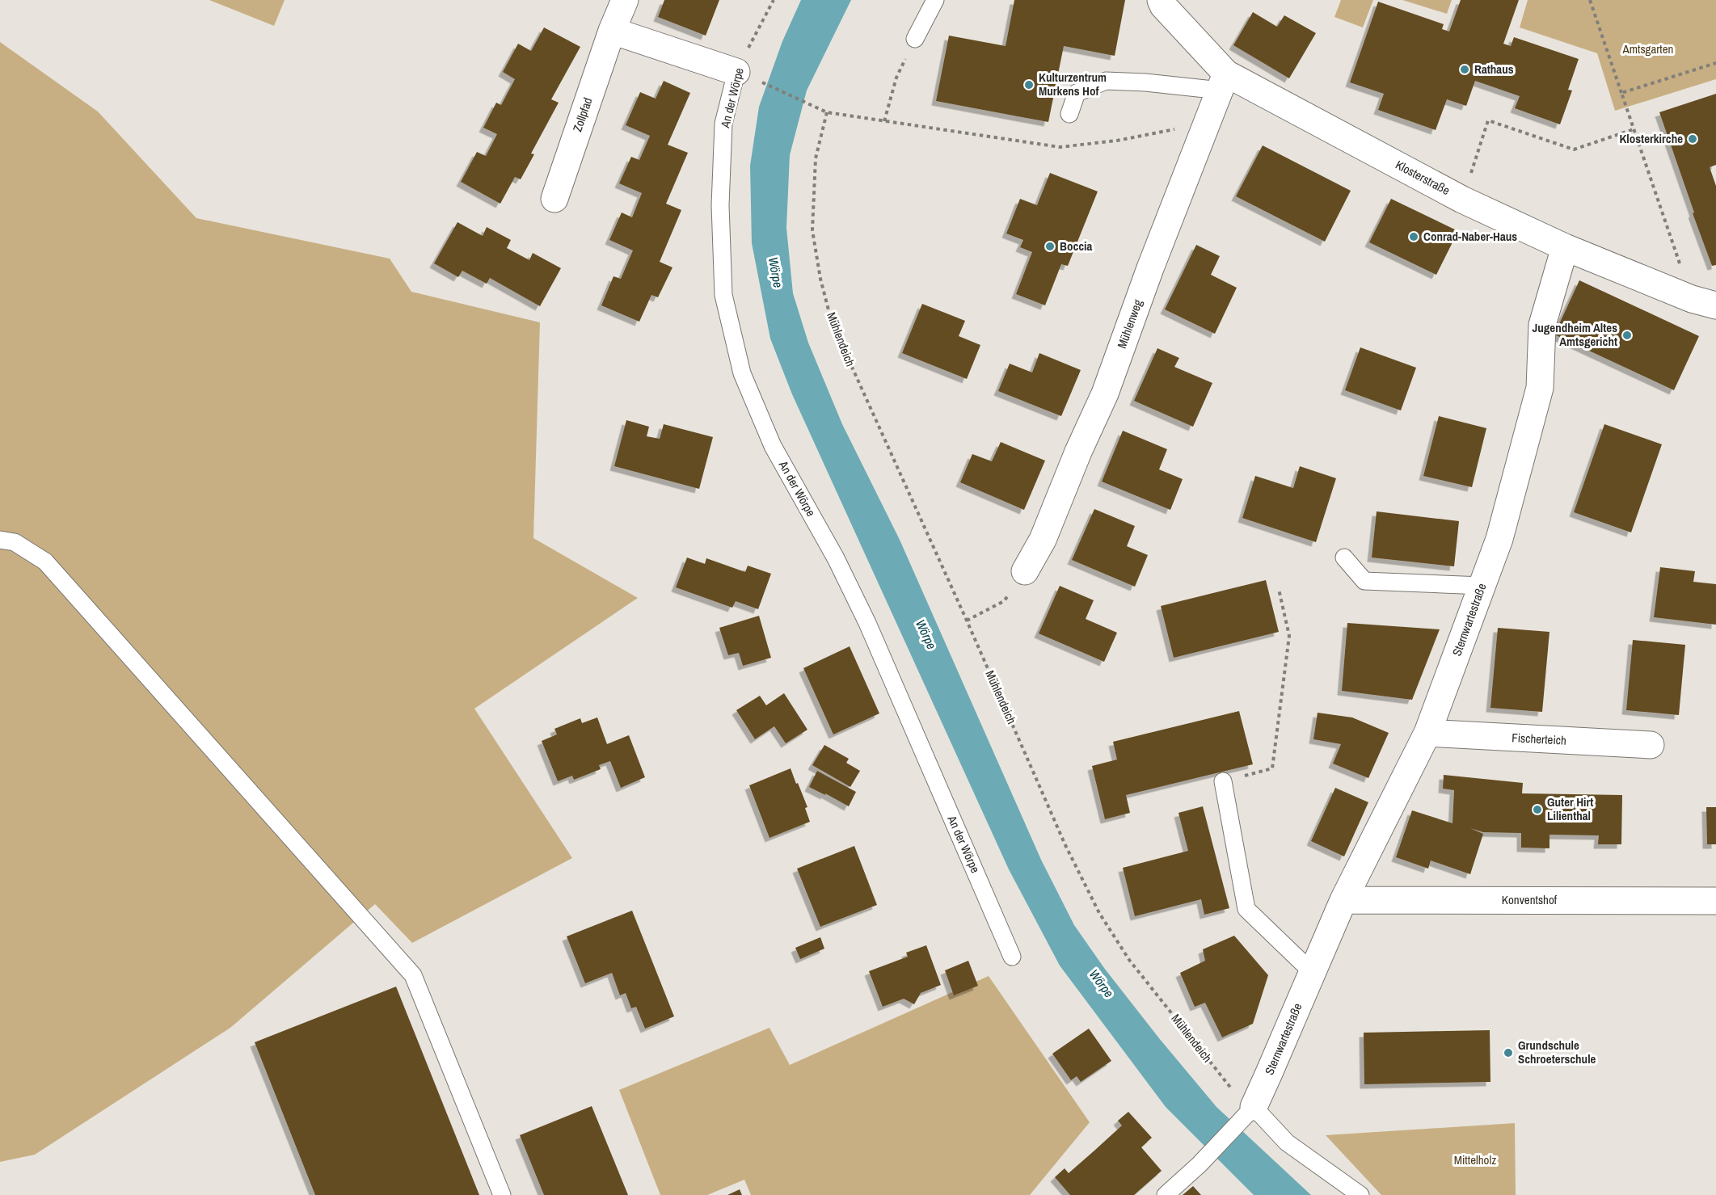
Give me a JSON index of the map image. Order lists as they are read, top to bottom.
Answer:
{
  "streets": {
    "street": [
      "Zollpfad",
      "Klosterstraße",
      "Mühlenweg",
      "Sternwartestraße",
      "Fischerteich",
      "Konventshof"
    ],
    "lane": ["An der Wörpe"],
    "path": ["Mühlendeich"]
  },
  "crossings": [
    ["Klosterstraße", "Mühlenweg"],
    ["Klosterstraße", "Sternwartestraße"],
    ["Mühlendeich", "Sternwartestraße"],
    ["Sternwartestraße", "Fischerteich"],
    ["Sternwartestraße", "Konventshof"]
  ],
  "water": ["Wörpe"],
  "parks": ["Amtsgarten", "Mittelholz"],
  "places": [
    "Rathaus",
    "Kulturzentrum Murkens Hof",
    "Klosterkirche",
    "Conrad-Naber-Haus",
    "Boccia",
    "Jugendheim Altes Amtsgericht",
    "Guter Hirt Lilienthal",
    "Grundschule Schroeterschule"
  ]
}
